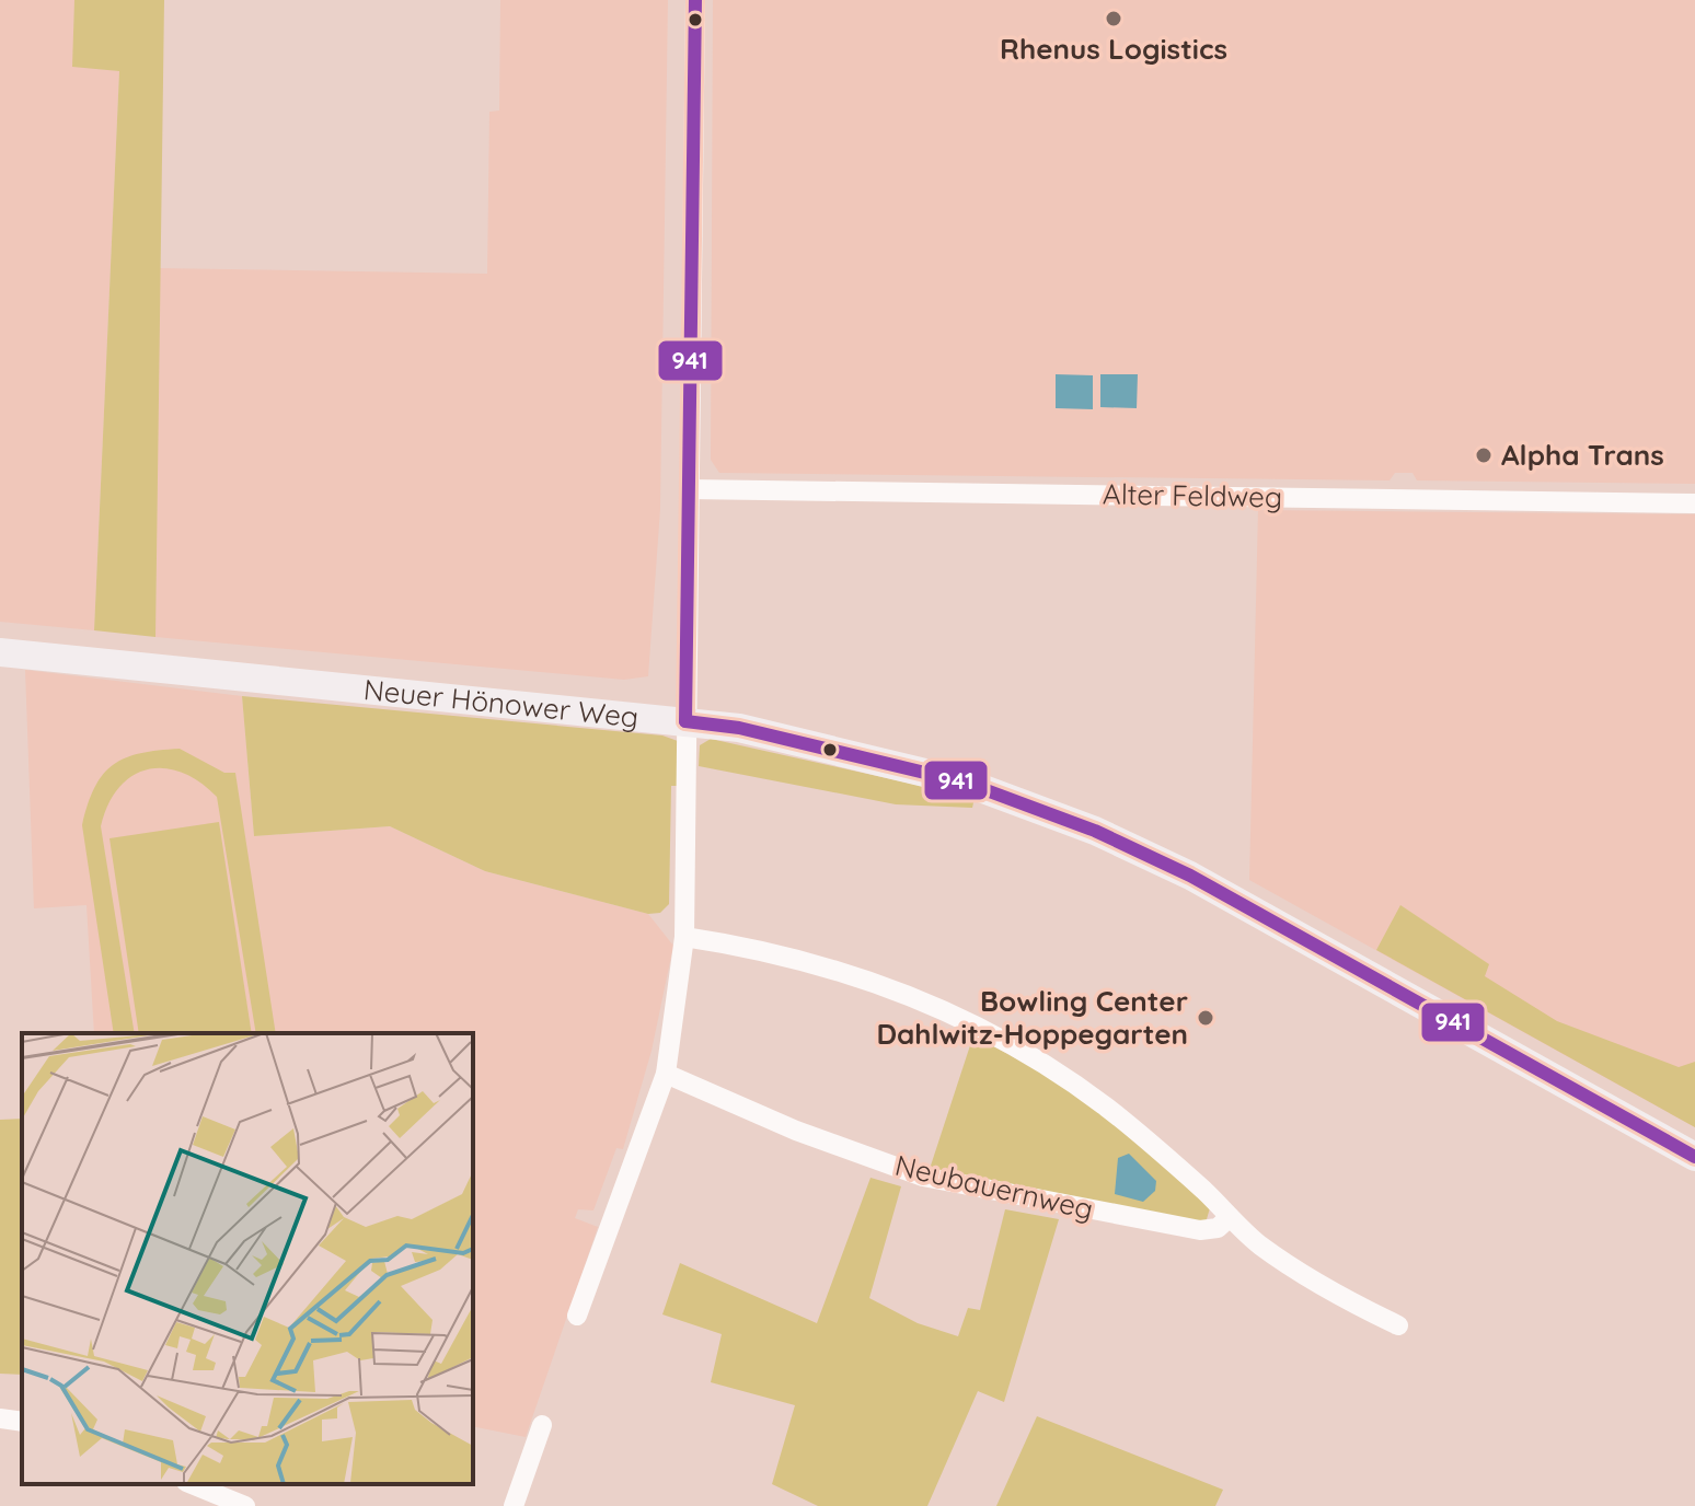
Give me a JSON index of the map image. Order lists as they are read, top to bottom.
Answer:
{
  "streets": {
    "main road": ["Neuer Hönower Weg"],
    "street": ["Alter Feldweg", "Neubauernweg"]
  },
  "places": ["Rhenus Logistics", "Alpha Trans", "Bowling Center Dahlwitz-Hoppegarten"],
  "lines": ["transit line 941"]
}
